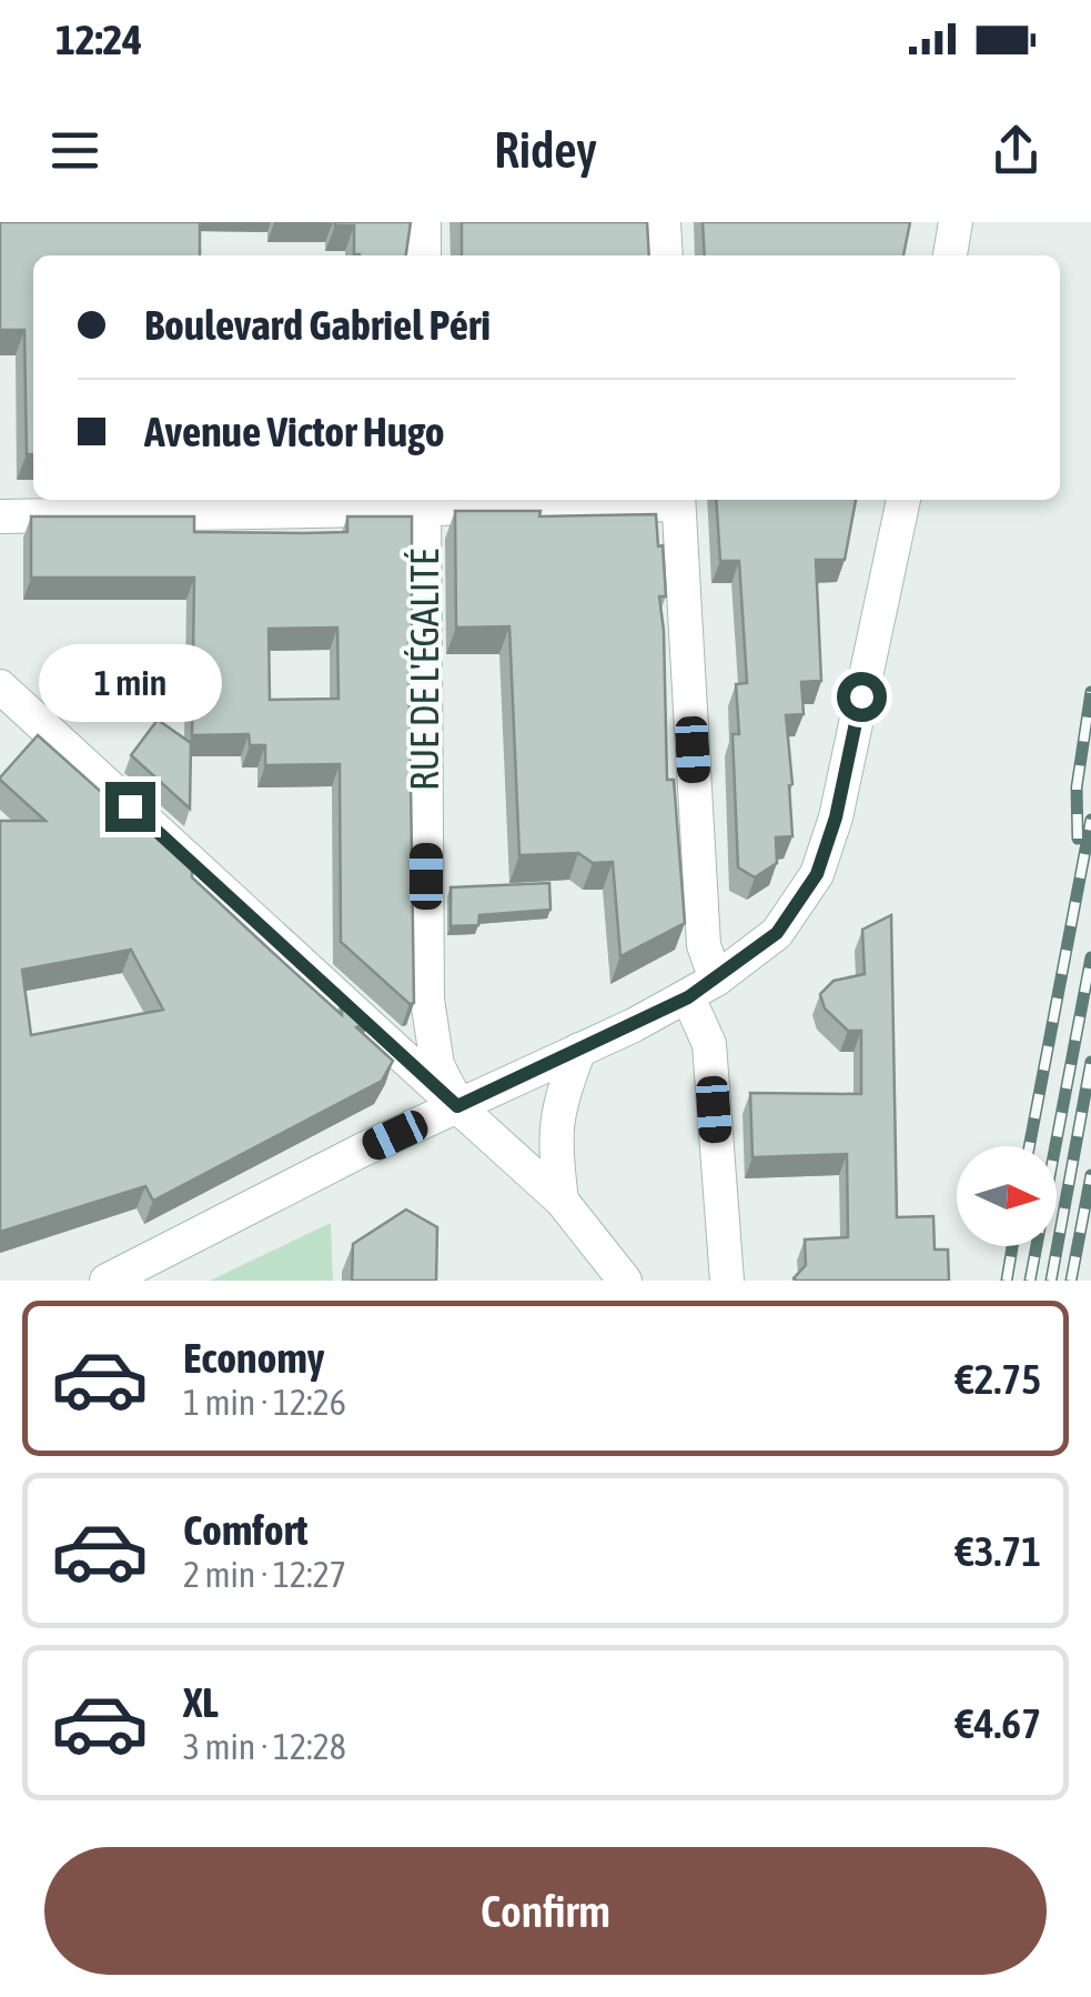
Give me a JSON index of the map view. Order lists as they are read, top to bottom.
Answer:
{
  "streets": {
    "street": ["RUE DE L'ÉGALITÉ"]
  },
  "north": "right",
  "page": {
    "status": "12:24",
    "header": "Ridey",
    "banner": ["Boulevard Gabriel Péri", "Avenue Victor Hugo"],
    "bubble": "1 min",
    "list": [
      {
        "name": "Economy",
        "note": "1 min · 12:26",
        "value": "€2.75"
      },
      {
        "name": "Comfort",
        "note": "2 min · 12:27",
        "value": "€3.71"
      },
      {
        "name": "XL",
        "note": "3 min · 12:28",
        "value": "€4.67"
      }
    ],
    "buttons": "Confirm"
  }
}
